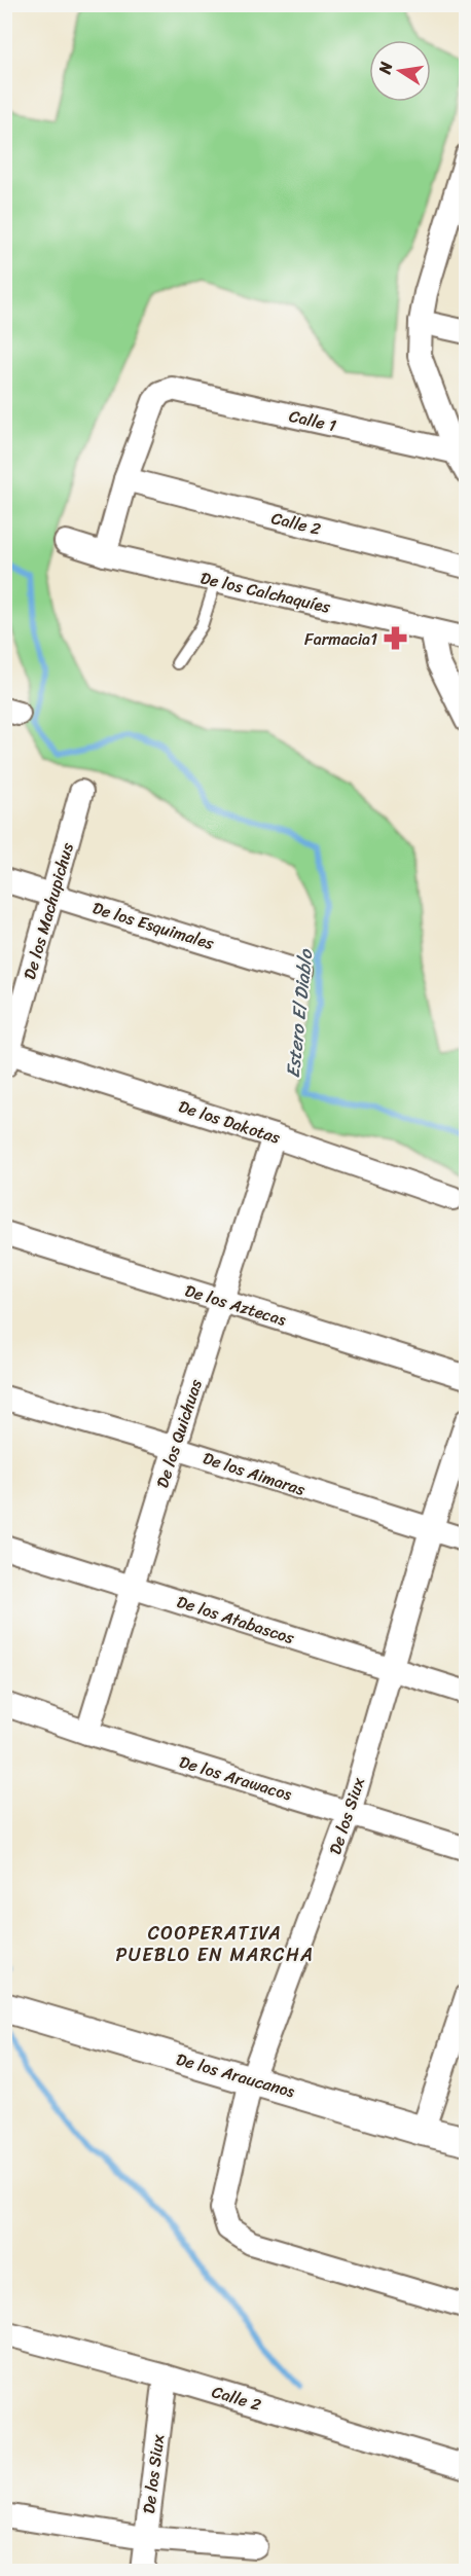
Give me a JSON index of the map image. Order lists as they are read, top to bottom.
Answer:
{
  "streets": {
    "street": [
      "Calle 1",
      "Calle 2",
      "De los Calchaquíes",
      "De los Machupichus",
      "De los Esquimales",
      "De los Dakotas",
      "De los Aztecas",
      "De los Quichuas",
      "De los Aimaras",
      "De los Atabascos",
      "De los Arawacos",
      "De los Siux",
      "De los Araucanos"
    ]
  },
  "crossings": [
    ["Calle 1", "Calle 2"],
    ["Calle 2", "De los Siux"],
    ["De los Machupichus", "De los Esquimales"],
    ["De los Machupichus", "De los Dakotas"],
    ["De los Dakotas", "De los Quichuas"],
    ["De los Aztecas", "De los Quichuas"],
    ["De los Quichuas", "De los Aimaras"],
    ["De los Quichuas", "De los Atabascos"],
    ["De los Quichuas", "De los Arawacos"],
    ["De los Aimaras", "De los Siux"],
    ["De los Atabascos", "De los Siux"],
    ["De los Arawacos", "De los Siux"],
    ["De los Siux", "De los Araucanos"]
  ],
  "districts": ["COOPERATIVA PUEBLO EN MARCHA"],
  "water": ["Estero El Diablo"],
  "places": {
    "pharmacy": ["Farmacia1"]
  },
  "north": "left"
}
